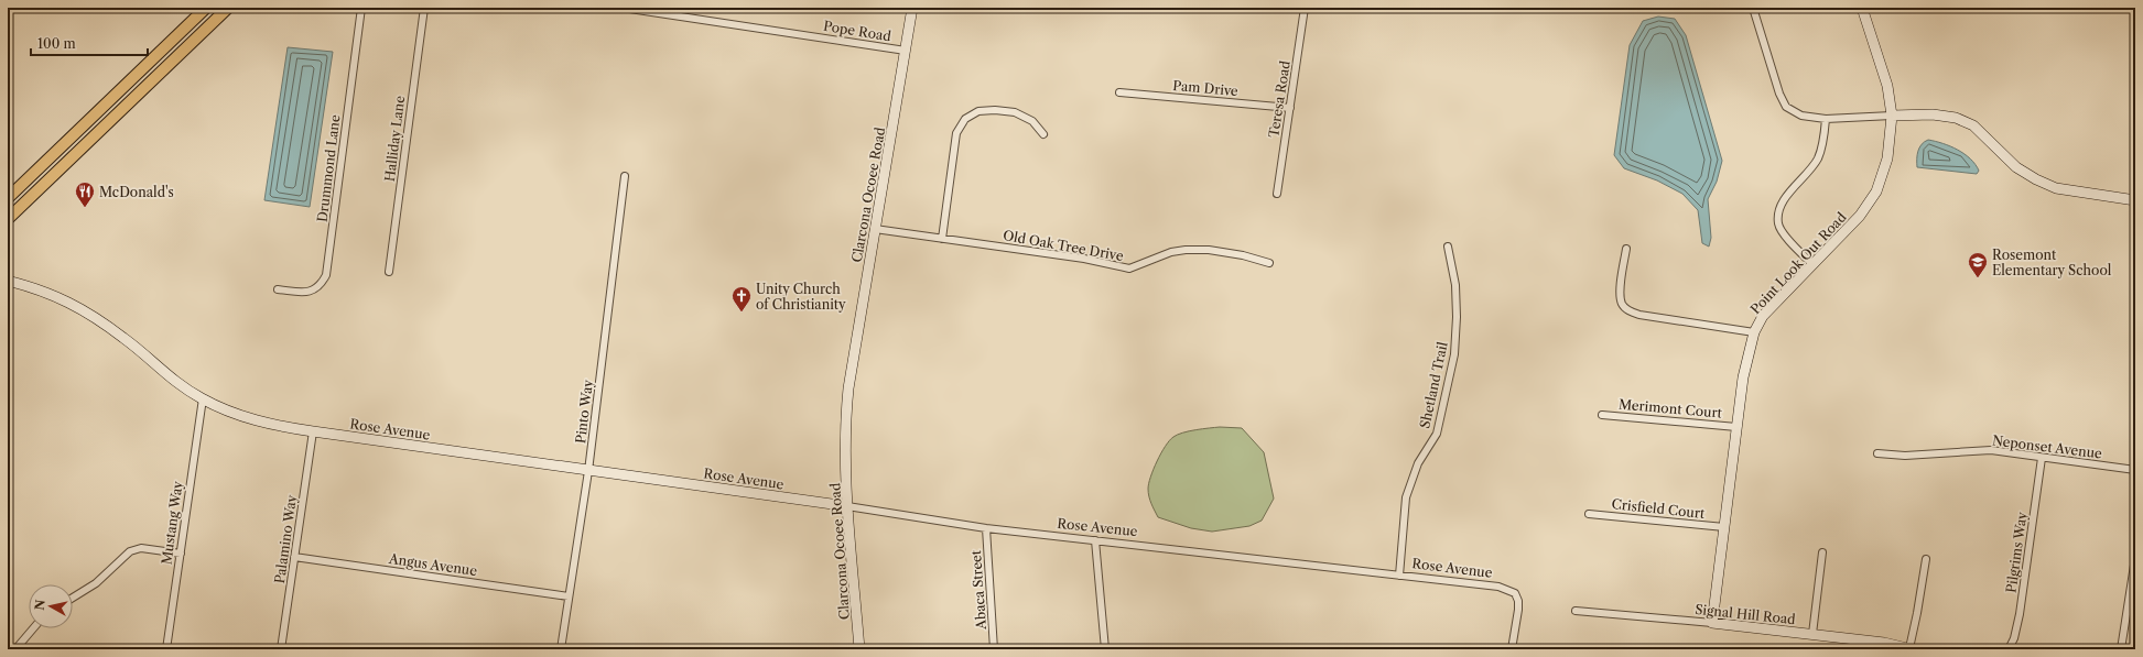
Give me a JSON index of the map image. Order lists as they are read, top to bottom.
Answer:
{
  "streets": {
    "street": [
      "Pope Road",
      "Pam Drive",
      "Teresa Road",
      "Halliday Lane",
      "Drummond Lane",
      "Clarcona Ocoee Road",
      "Old Oak Tree Drive",
      "Point Look Out Road",
      "Shetland Trail",
      "Merimont Court",
      "Pinto Way",
      "Rose Avenue",
      "Neponset Avenue",
      "Crisfield Court",
      "Mustang Way",
      "Palamino Way",
      "Pilgrims Way",
      "Angus Avenue",
      "Abaca Street",
      "Signal Hill Road"
    ]
  },
  "crossings": [
    ["Pope Road", "Clarcona Ocoee Road"],
    ["Pam Drive", "Teresa Road"],
    ["Clarcona Ocoee Road", "Old Oak Tree Drive"],
    ["Clarcona Ocoee Road", "Rose Avenue"],
    ["Point Look Out Road", "Merimont Court"],
    ["Point Look Out Road", "Crisfield Court"],
    ["Point Look Out Road", "Signal Hill Road"],
    ["Shetland Trail", "Rose Avenue"],
    ["Pinto Way", "Rose Avenue"],
    ["Pinto Way", "Angus Avenue"],
    ["Rose Avenue", "Mustang Way"],
    ["Rose Avenue", "Palamino Way"],
    ["Rose Avenue", "Abaca Street"],
    ["Neponset Avenue", "Pilgrims Way"],
    ["Palamino Way", "Angus Avenue"]
  ],
  "places": {
    "restaurant": ["McDonald's"],
    "school or university": ["Rosemont Elementary School"],
    "church": ["Unity Church of Christianity"]
  },
  "scale_bar": "100 m",
  "north": "left"
}
